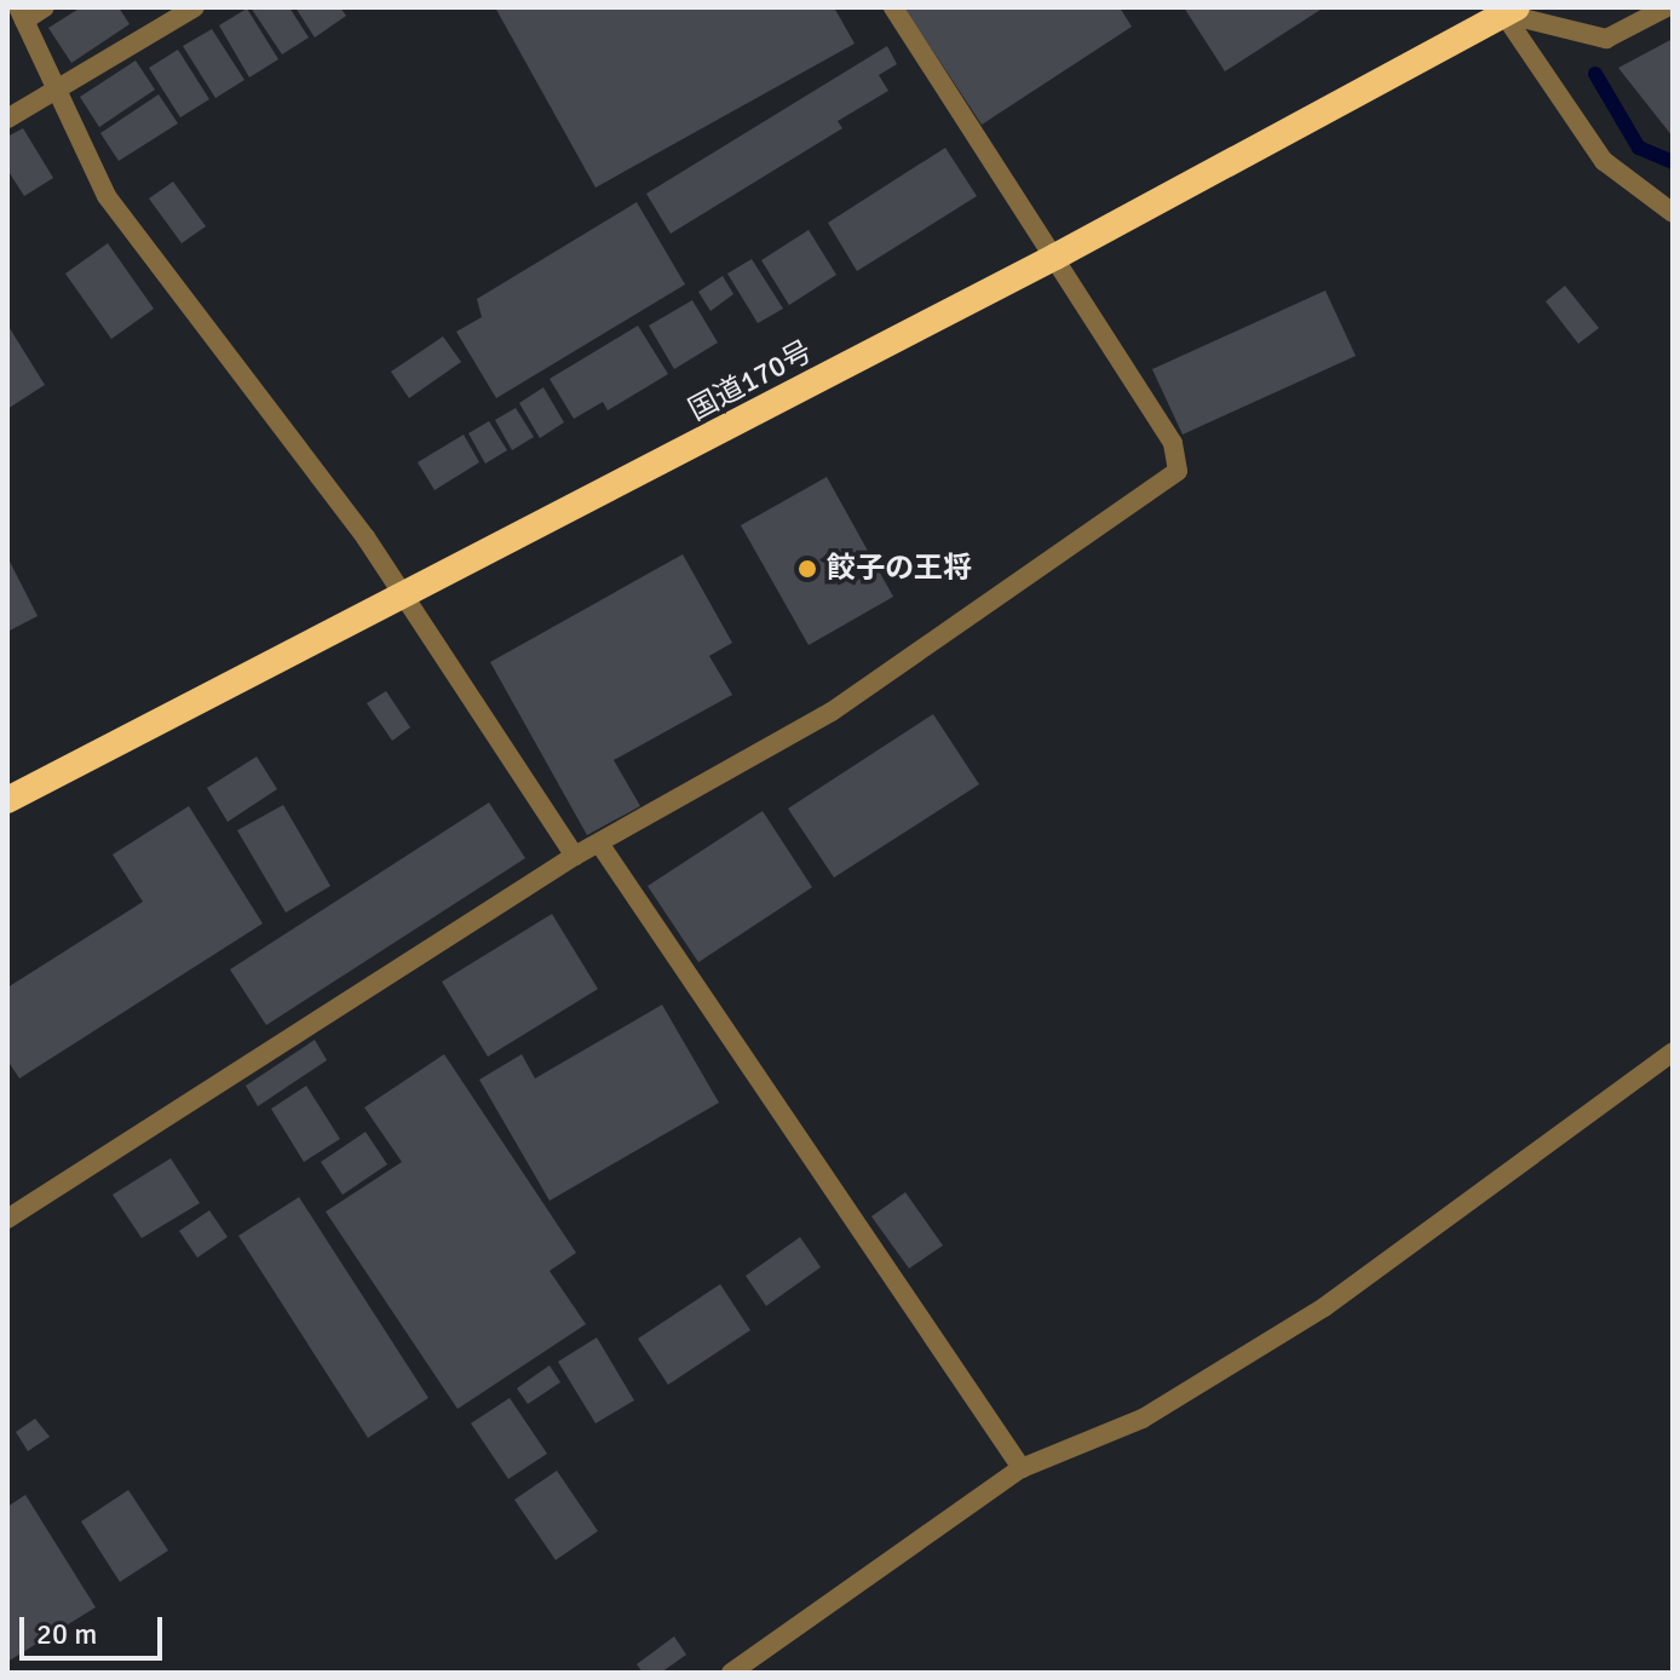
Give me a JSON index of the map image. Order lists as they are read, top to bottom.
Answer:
{
  "streets": {
    "highway": ["国道170号"]
  },
  "places": ["餃子の王将"],
  "scale_bar": "20 m"
}
